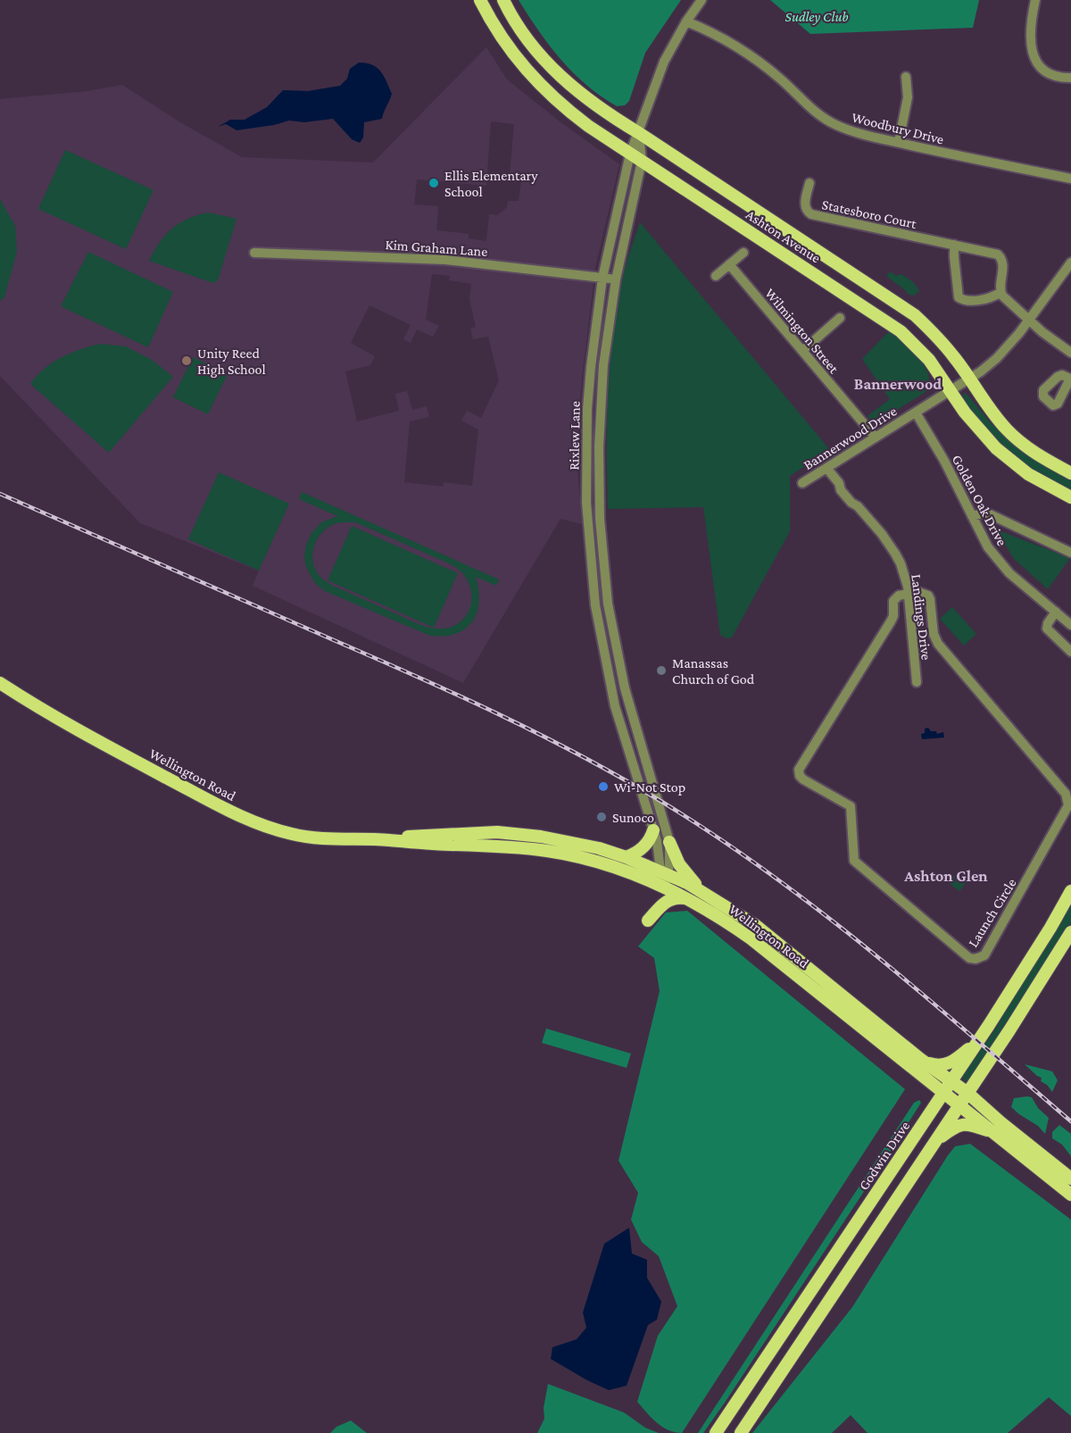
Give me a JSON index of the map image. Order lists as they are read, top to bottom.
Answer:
{
  "streets": {
    "main road": ["Ashton Avenue", "Wellington Road", "Godwin Drive"],
    "street": [
      "Woodbury Drive",
      "Statesboro Court",
      "Kim Graham Lane",
      "Wilmington Street",
      "Rixlew Lane",
      "Bannerwood Drive",
      "Golden Oak Drive",
      "Landings Drive",
      "Launch Circle"
    ]
  },
  "crossings": [
    ["Woodbury Drive", "Rixlew Lane"],
    ["Ashton Avenue", "Rixlew Lane"],
    ["Ashton Avenue", "Bannerwood Drive"],
    ["Kim Graham Lane", "Rixlew Lane"],
    ["Wilmington Street", "Bannerwood Drive"],
    ["Rixlew Lane", "Wellington Road"],
    ["Bannerwood Drive", "Golden Oak Drive"],
    ["Bannerwood Drive", "Landings Drive"],
    ["Landings Drive", "Launch Circle"],
    ["Wellington Road", "Godwin Drive"]
  ],
  "districts": ["Bannerwood", "Ashton Glen"],
  "parks": ["Sudley Club"],
  "places": [
    "Ellis Elementary School",
    "Unity Reed High School",
    "Manassas Church of God",
    "Wi-Not Stop",
    "Sunoco"
  ]
}
